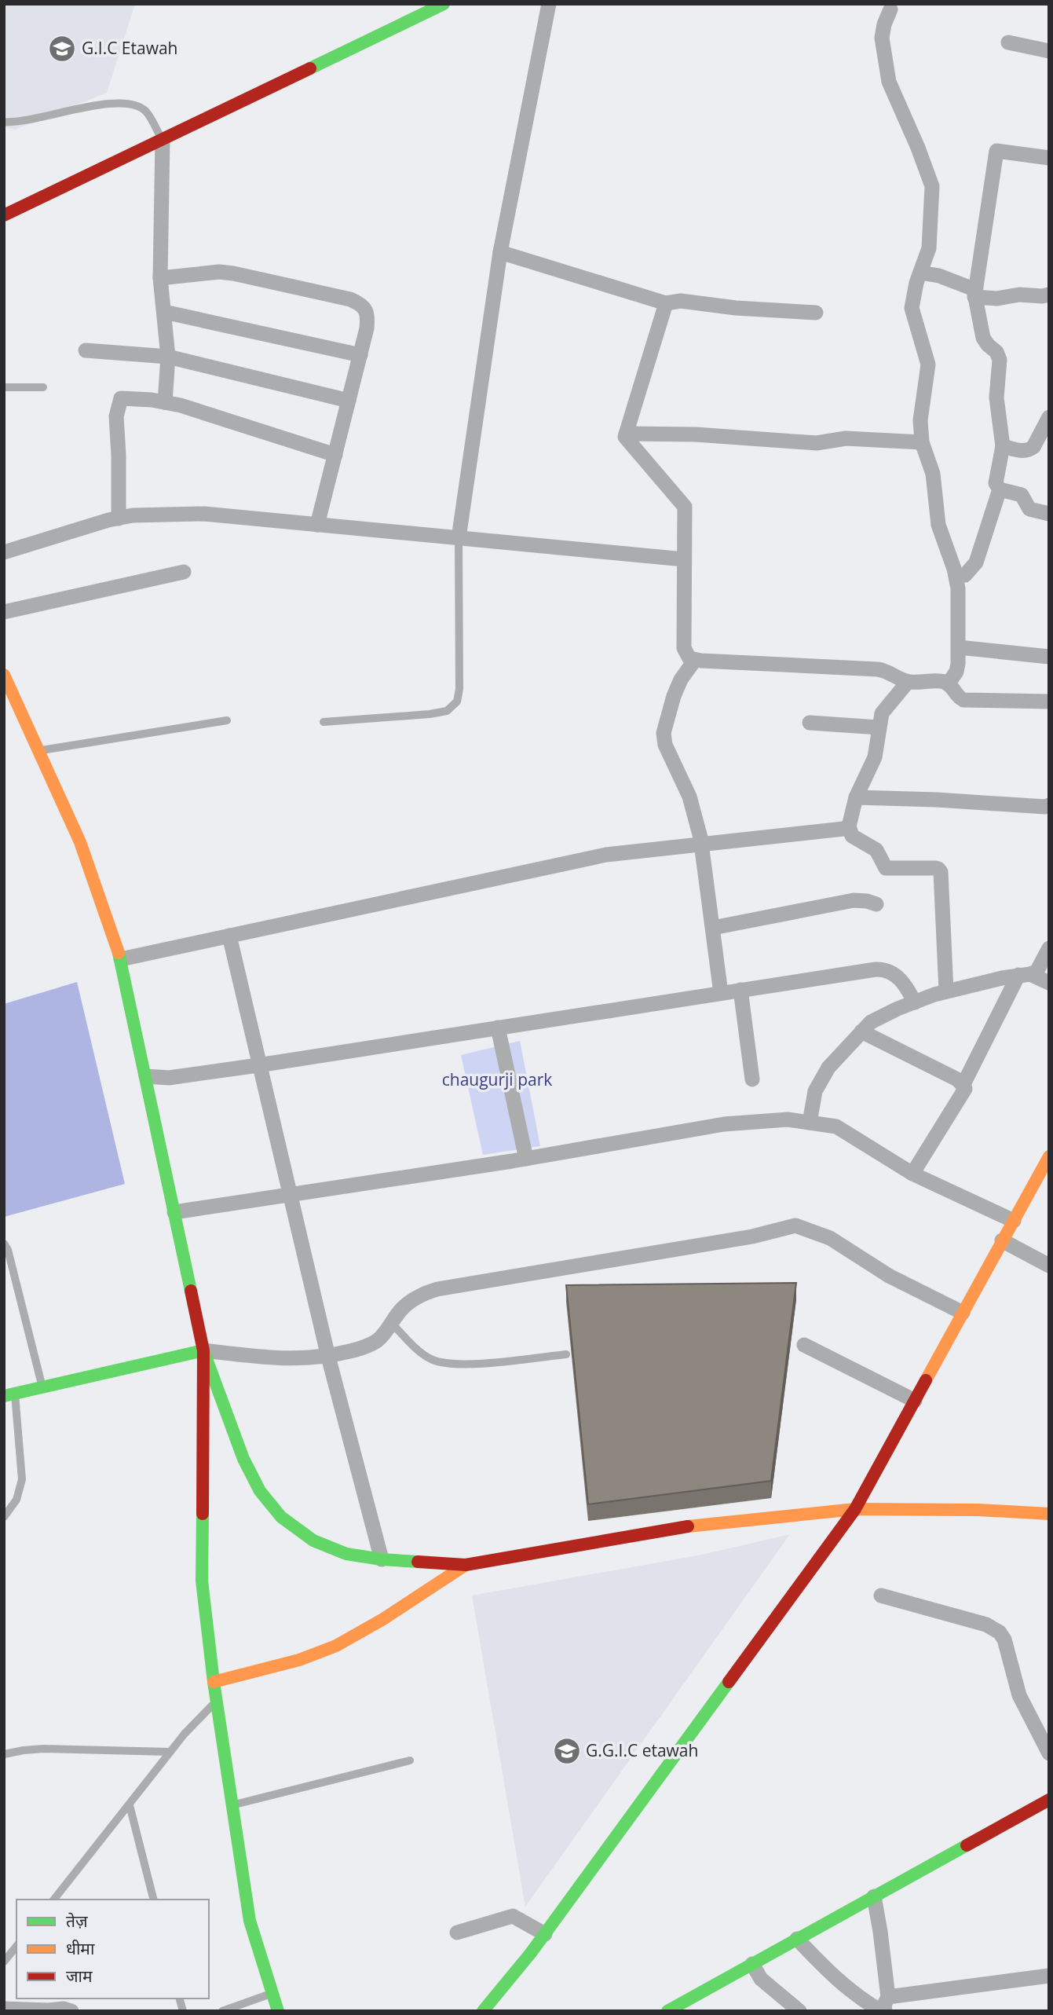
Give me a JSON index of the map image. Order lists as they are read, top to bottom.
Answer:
{
  "parks": ["chaugurji park"],
  "places": {
    "school or university": ["G.I.C Etawah", "G.G.I.C etawah"]
  },
  "legend": ["तेज़", "धीमा", "जाम"]
}
